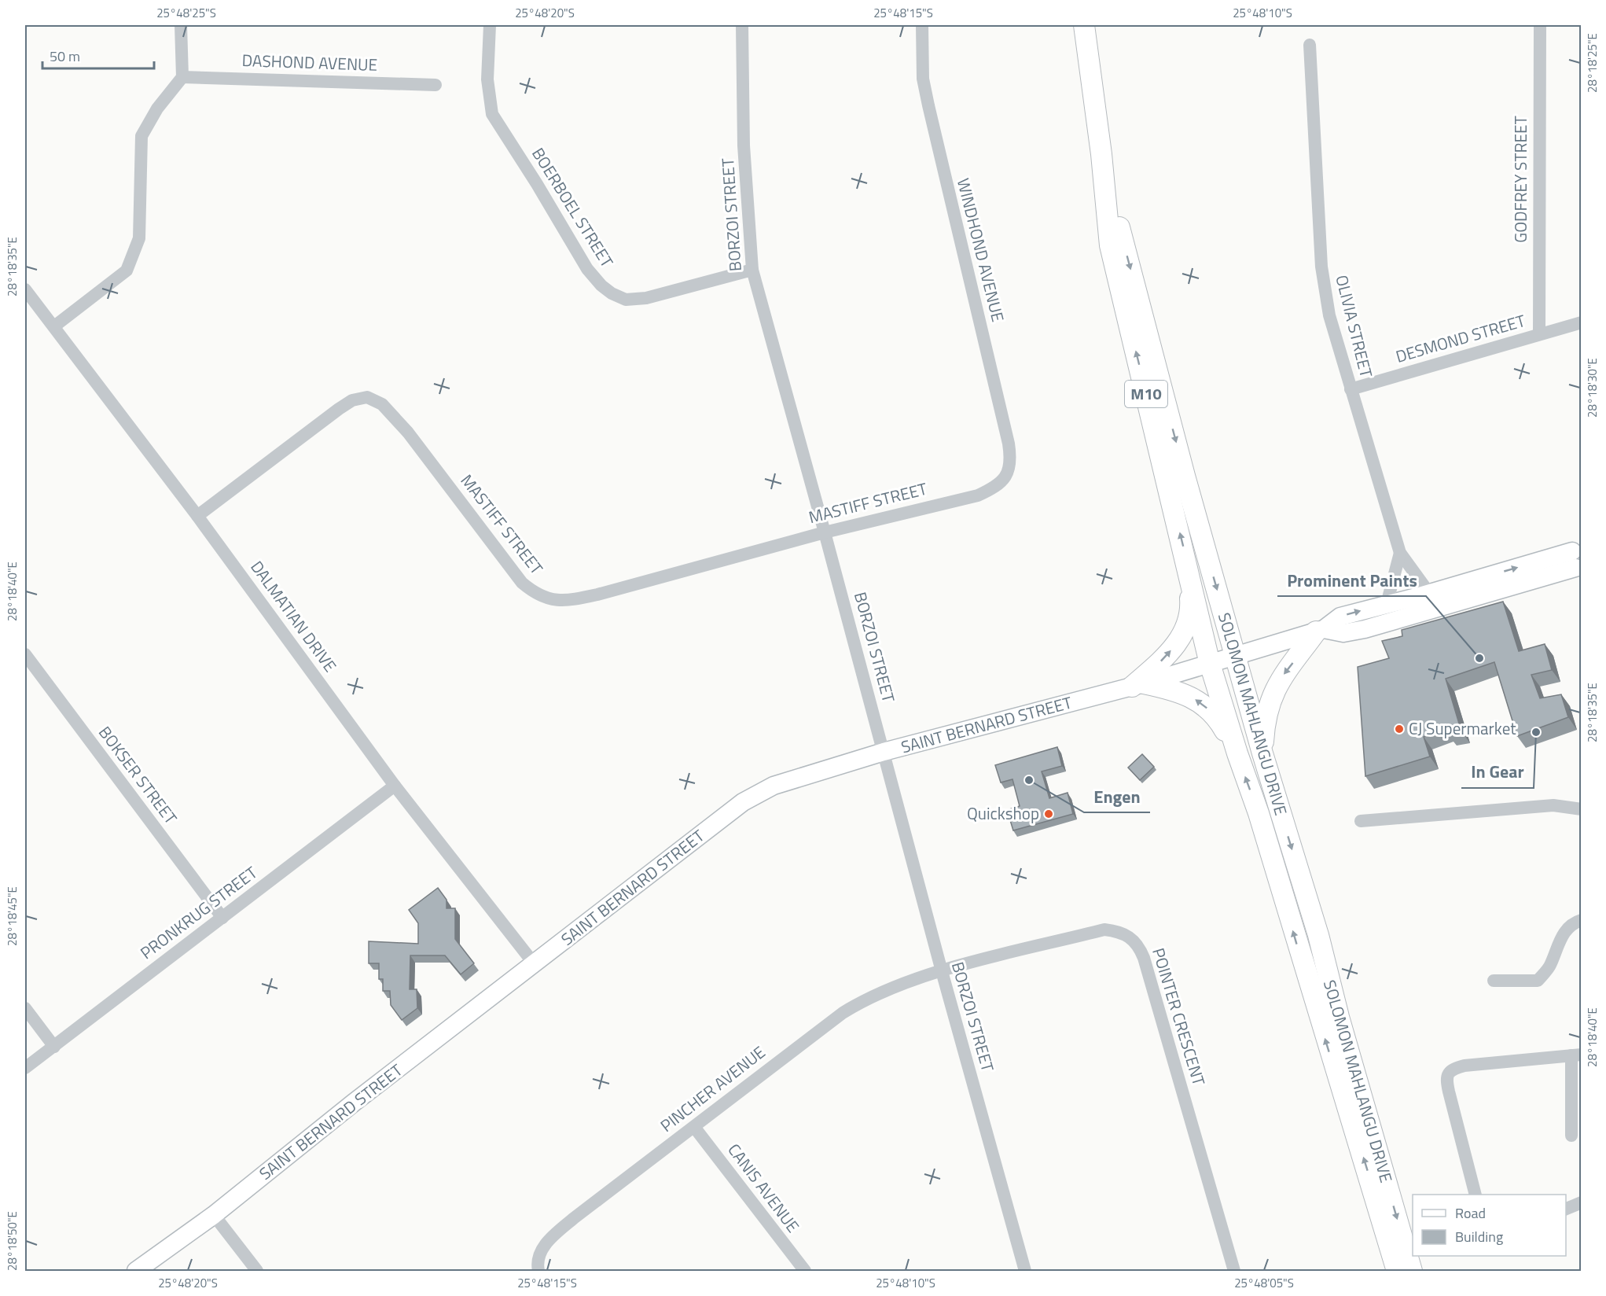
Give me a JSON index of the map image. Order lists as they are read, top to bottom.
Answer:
{
  "streets": {
    "main road": ["M10", "SOLOMON MAHLANGU DRIVE"],
    "street": [
      "DASHOND AVENUE",
      "GODFREY STREET",
      "BOERBOEL STREET",
      "BORZOI STREET",
      "WINDHOND AVENUE",
      "OLIVIA STREET",
      "DESMOND STREET",
      "MASTIFF STREET",
      "DALMATIAN DRIVE",
      "SAINT BERNARD STREET",
      "BOKSER STREET",
      "PRONKRUG STREET",
      "POINTER CRESCENT",
      "PINCHER AVENUE",
      "CANIS AVENUE"
    ]
  },
  "crossings": [
    ["GODFREY STREET", "DESMOND STREET"],
    ["BOERBOEL STREET", "BORZOI STREET"],
    ["BORZOI STREET", "MASTIFF STREET"],
    ["BORZOI STREET", "SAINT BERNARD STREET"],
    ["BORZOI STREET", "POINTER CRESCENT"],
    ["BORZOI STREET", "PINCHER AVENUE"],
    ["WINDHOND AVENUE", "MASTIFF STREET"],
    ["OLIVIA STREET", "DESMOND STREET"],
    ["MASTIFF STREET", "DALMATIAN DRIVE"],
    ["DALMATIAN DRIVE", "SAINT BERNARD STREET"],
    ["DALMATIAN DRIVE", "PRONKRUG STREET"],
    ["SOLOMON MAHLANGU DRIVE", "SAINT BERNARD STREET"],
    ["BOKSER STREET", "PRONKRUG STREET"],
    ["POINTER CRESCENT", "PINCHER AVENUE"],
    ["PINCHER AVENUE", "CANIS AVENUE"]
  ],
  "places": [
    "Prominent Paints",
    "CJ Supermarket",
    "In Gear",
    "Engen",
    "Quickshop"
  ],
  "legend": ["Road", "Building"],
  "scale_bar": "50 m",
  "coordinates": [
    "25°48'25\"S",
    "25°48'20\"S",
    "25°48'15\"S",
    "25°48'10\"S",
    "28°18'25\"E",
    "28°18'35\"E",
    "28°18'30\"E",
    "28°18'40\"E",
    "28°18'45\"E",
    "28°18'50\"E",
    "25°48'05\"S"
  ]
}
